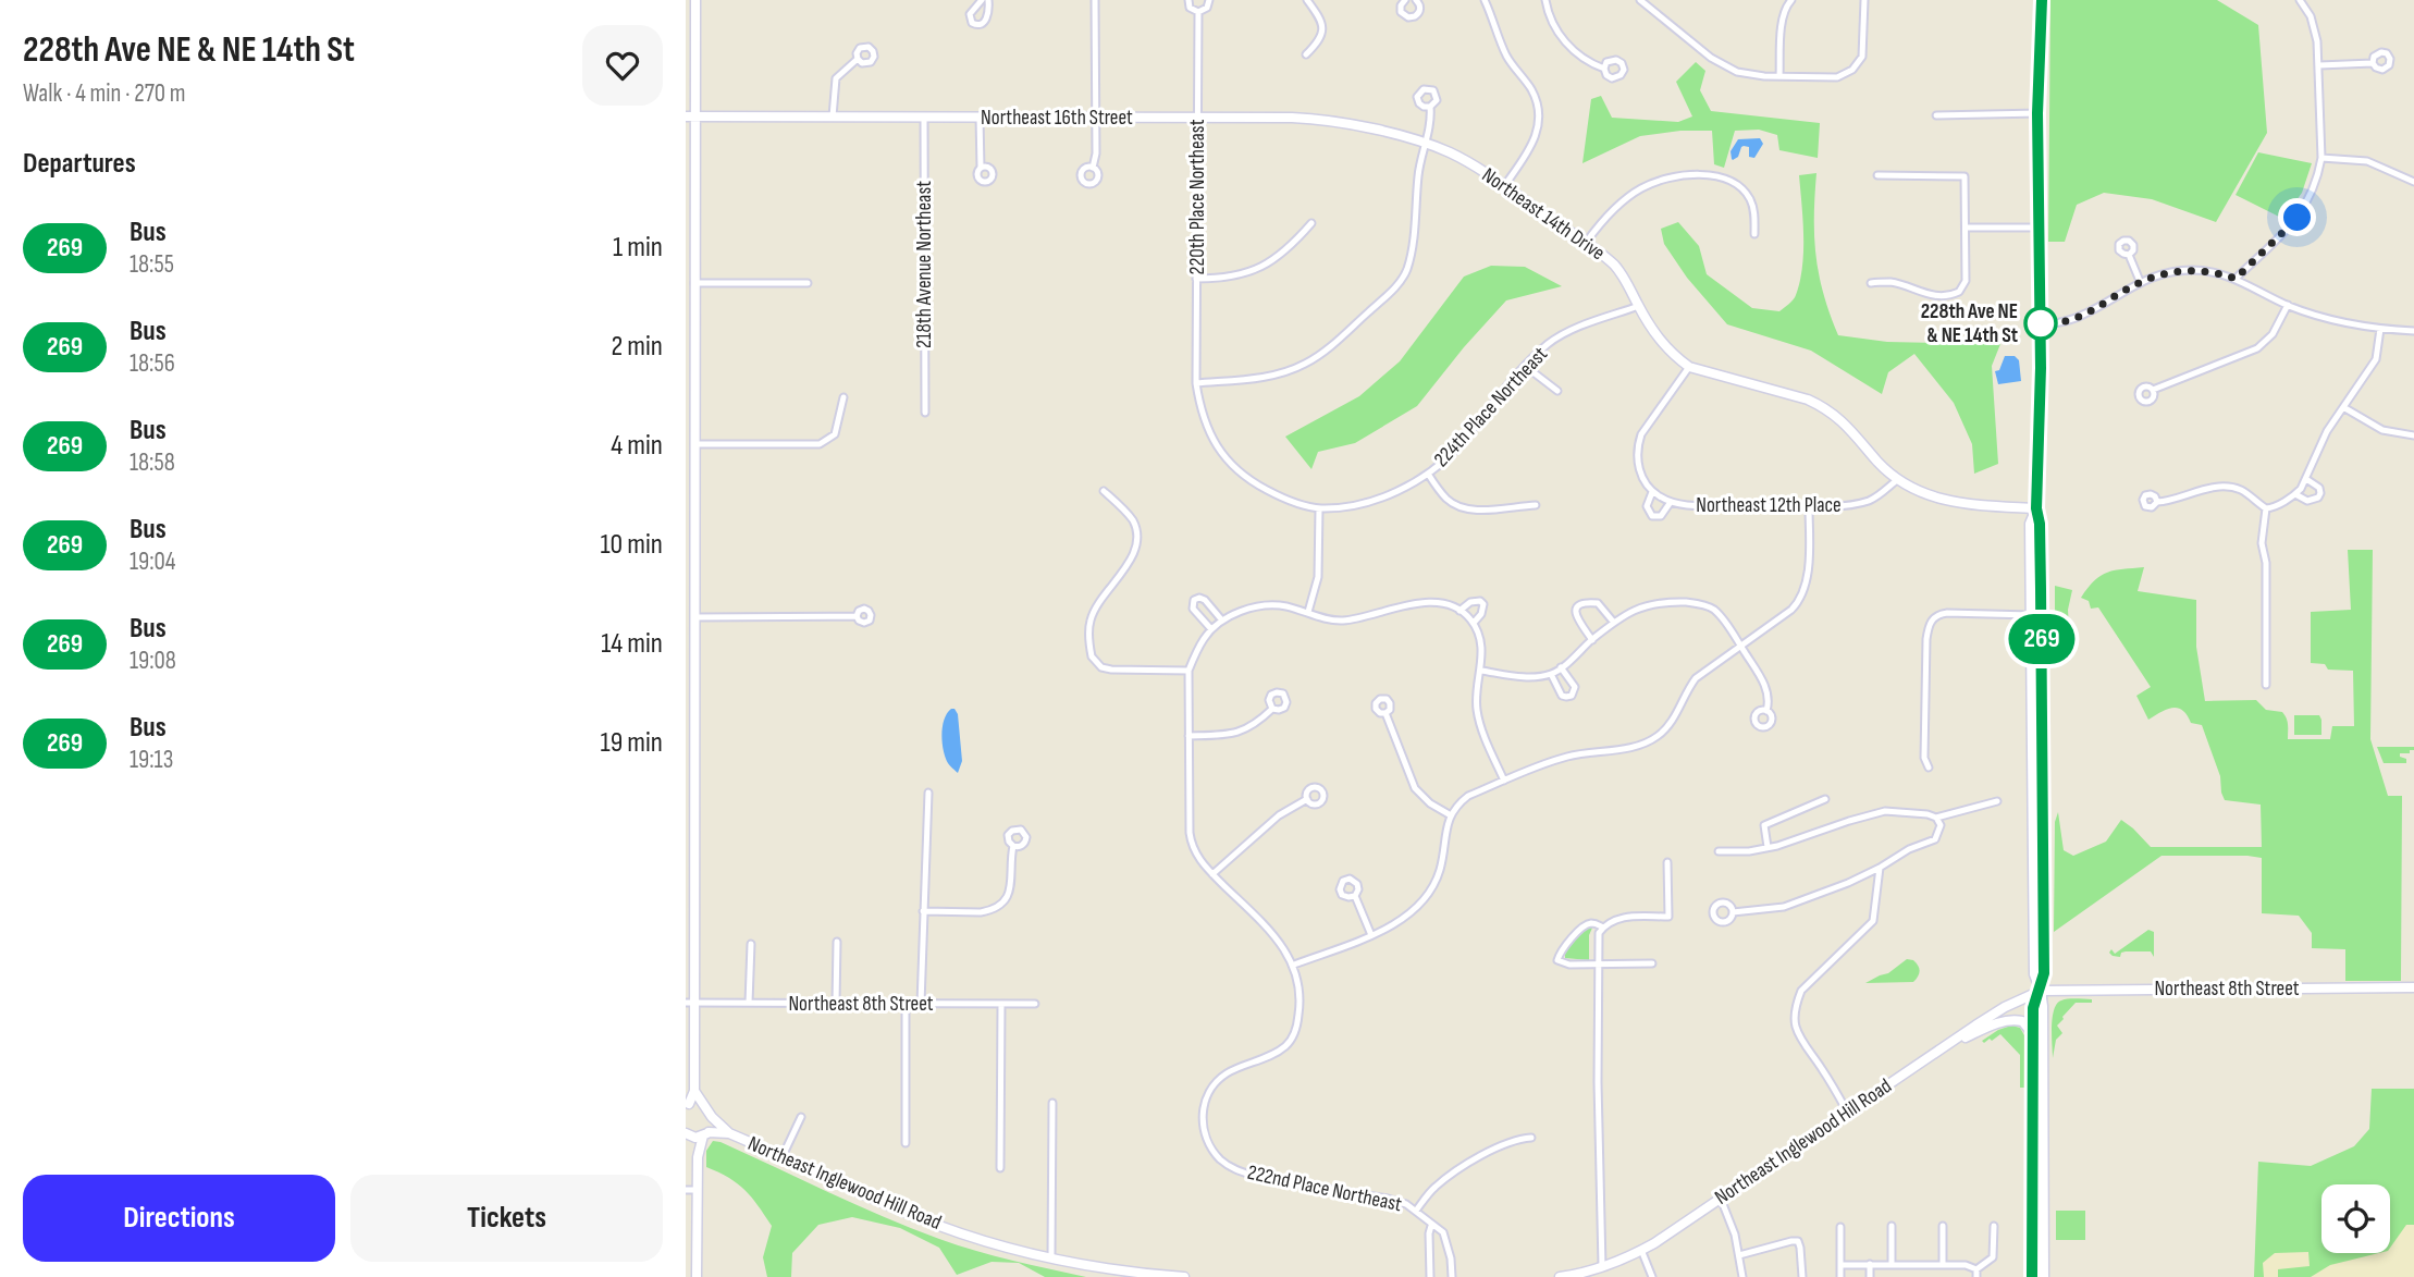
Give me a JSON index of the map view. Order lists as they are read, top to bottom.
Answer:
{
  "streets": {
    "street": [
      "Northeast 16th Street",
      "220th Place Northeast",
      "Northeast 14th Drive",
      "218th Avenue Northeast",
      "224th Place Northeast",
      "Northeast 12th Place",
      "Northeast 8th Street",
      "Northeast Inglewood Hill Road",
      "222nd Place Northeast"
    ]
  },
  "crossings": [
    ["Northeast 16th Street", "220th Place Northeast"],
    ["Northeast 16th Street", "Northeast 14th Drive"],
    ["Northeast 16th Street", "218th Avenue Northeast"],
    ["Northeast 14th Drive", "224th Place Northeast"],
    ["Northeast 14th Drive", "Northeast 12th Place"],
    ["Northeast 8th Street", "Northeast Inglewood Hill Road"]
  ],
  "places": ["228th Ave NE & NE 14th St"],
  "lines": ["bus line 269"],
  "page": {
    "heading": [
      ["228th Ave NE & NE 14th St", "Walk · 4 min · 270 m"],
      "Departures"
    ],
    "on_map": "269",
    "list": [
      {
        "mark": "269",
        "name": "Bus",
        "note": "18:55",
        "value": "1 min"
      },
      {
        "mark": "269",
        "name": "Bus",
        "note": "18:56",
        "value": "2 min"
      },
      {
        "mark": "269",
        "name": "Bus",
        "note": "18:58",
        "value": "4 min"
      },
      {
        "mark": "269",
        "name": "Bus",
        "note": "19:04",
        "value": "10 min"
      },
      {
        "mark": "269",
        "name": "Bus",
        "note": "19:08",
        "value": "14 min"
      },
      {
        "mark": "269",
        "name": "Bus",
        "note": "19:13",
        "value": "19 min"
      }
    ],
    "buttons": ["Directions", "Tickets"]
  }
}
